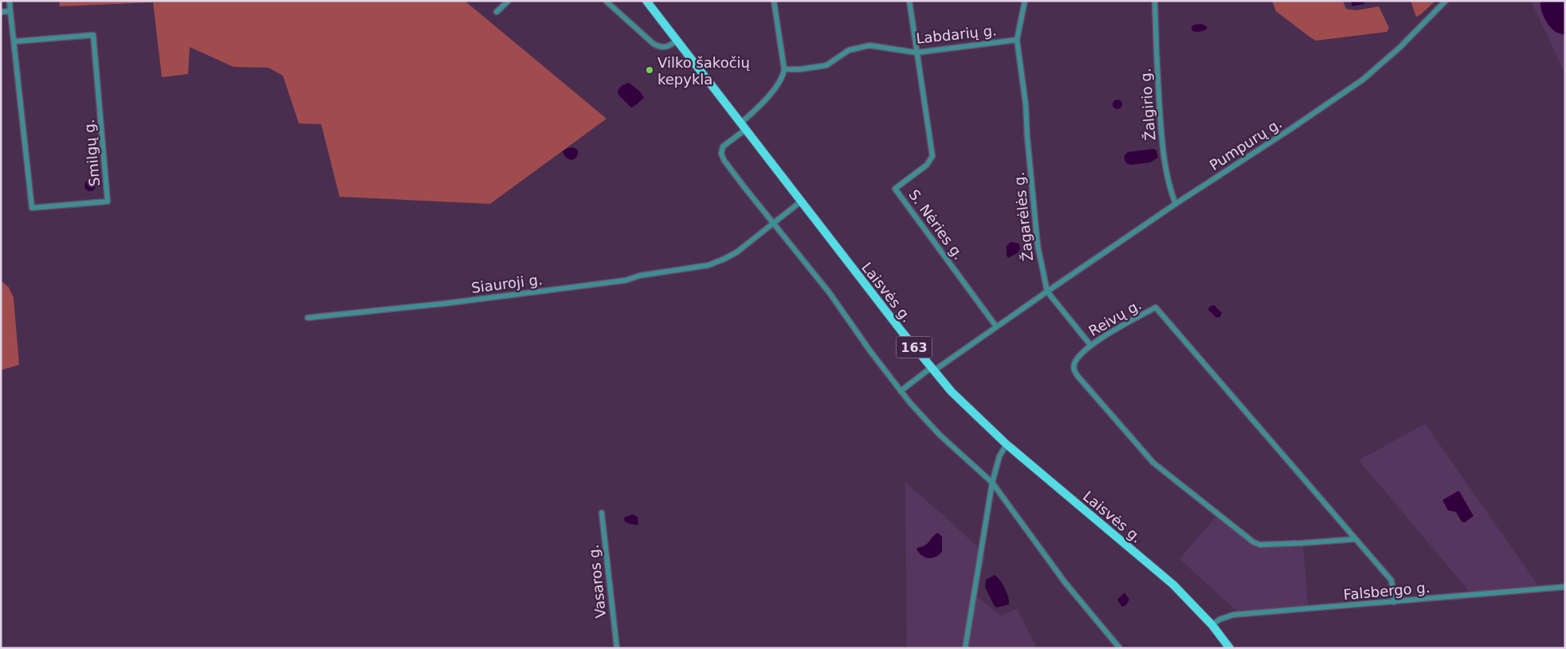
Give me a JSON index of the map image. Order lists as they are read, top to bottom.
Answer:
{
  "streets": {
    "main road": ["Laisvės g.", "163"],
    "street": [
      "Labdarių g.",
      "Žalgirio g.",
      "Pumpurų g.",
      "Smilgų g.",
      "Žagarėlės g.",
      "S. Nėries g.",
      "Siauroji g.",
      "Reivų g.",
      "Vasaros g.",
      "Falsbergo g."
    ]
  },
  "crossings": [
    ["Labdarių g.", "Žagarėlės g."],
    ["Labdarių g.", "S. Nėries g."],
    ["Žalgirio g.", "Pumpurų g."],
    ["Pumpurų g.", "Žagarėlės g."],
    ["Siauroji g.", "Laisvės g."],
    ["Laisvės g.", "Falsbergo g."],
    ["Reivų g.", "Falsbergo g."]
  ],
  "places": ["Vilko šakočių kepykla"]
}
